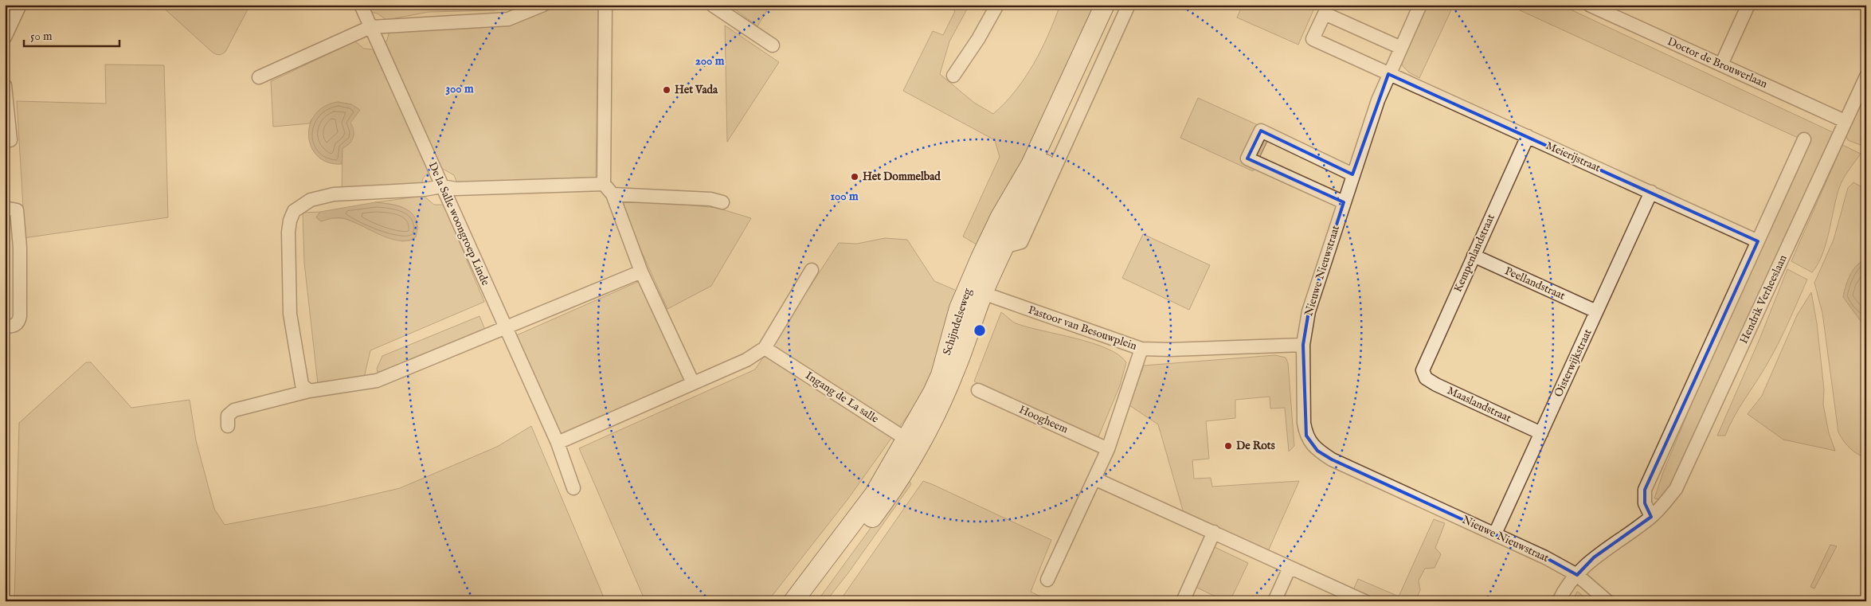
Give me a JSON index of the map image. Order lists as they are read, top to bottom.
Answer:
{
  "streets": {
    "main road": ["Schijndelseweg"],
    "street": [
      "Doctor de Brouwerlaan",
      "Meierijstraat",
      "De la Salle woongroep Linde",
      "Kempenlandstraat",
      "Nieuwe Nieuwstraat",
      "Peellandstraat",
      "Hendrik Verheeslaan",
      "Pastoor van Besouwplein",
      "Oisterwijkstraat",
      "Ingang de La salle",
      "Maaslandstraat",
      "Hoogheem"
    ]
  },
  "crossings": [
    ["Doctor de Brouwerlaan", "Hendrik Verheeslaan"],
    ["Meierijstraat", "Kempenlandstraat"],
    ["Meierijstraat", "Nieuwe Nieuwstraat"],
    ["Meierijstraat", "Oisterwijkstraat"],
    ["Kempenlandstraat", "Peellandstraat"],
    ["Kempenlandstraat", "Maaslandstraat"],
    ["Nieuwe Nieuwstraat", "Hendrik Verheeslaan"],
    ["Nieuwe Nieuwstraat", "Pastoor van Besouwplein"],
    ["Nieuwe Nieuwstraat", "Oisterwijkstraat"],
    ["Peellandstraat", "Oisterwijkstraat"],
    ["Schijndelseweg", "Pastoor van Besouwplein"],
    ["Schijndelseweg", "Ingang de La salle"],
    ["Oisterwijkstraat", "Maaslandstraat"]
  ],
  "places": ["Het Vada", "Het Dommelbad", "De Rots"],
  "scale_bar": "50 m",
  "rings": ["200 m", "300 m", "100 m"]
}
